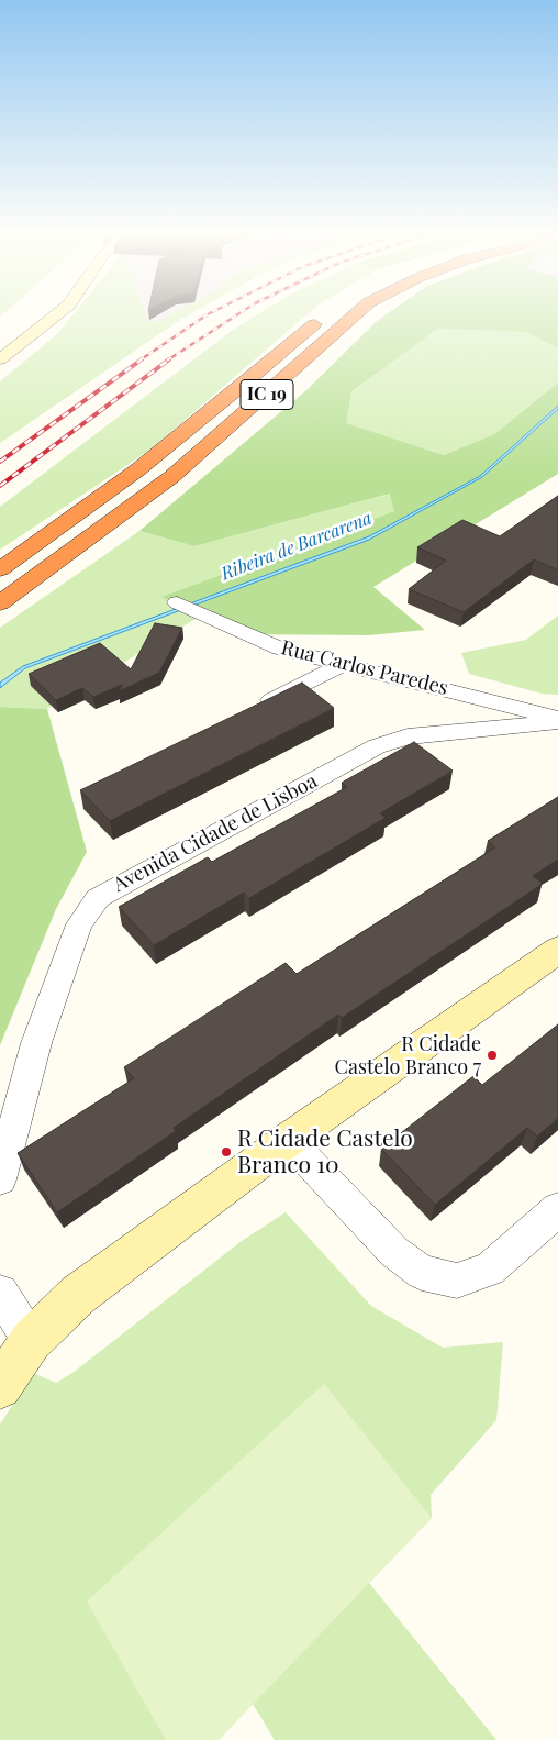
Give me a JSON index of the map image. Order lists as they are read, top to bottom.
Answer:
{
  "streets": {
    "highway": ["IC 19"],
    "street": ["Rua Carlos Paredes", "Avenida Cidade de Lisboa"]
  },
  "crossings": [
    ["Rua Carlos Paredes", "Avenida Cidade de Lisboa"]
  ],
  "water": ["Ribeira de Barcarena"],
  "places": ["R Cidade Castelo Branco 7", "R Cidade Castelo Branco 10"]
}
